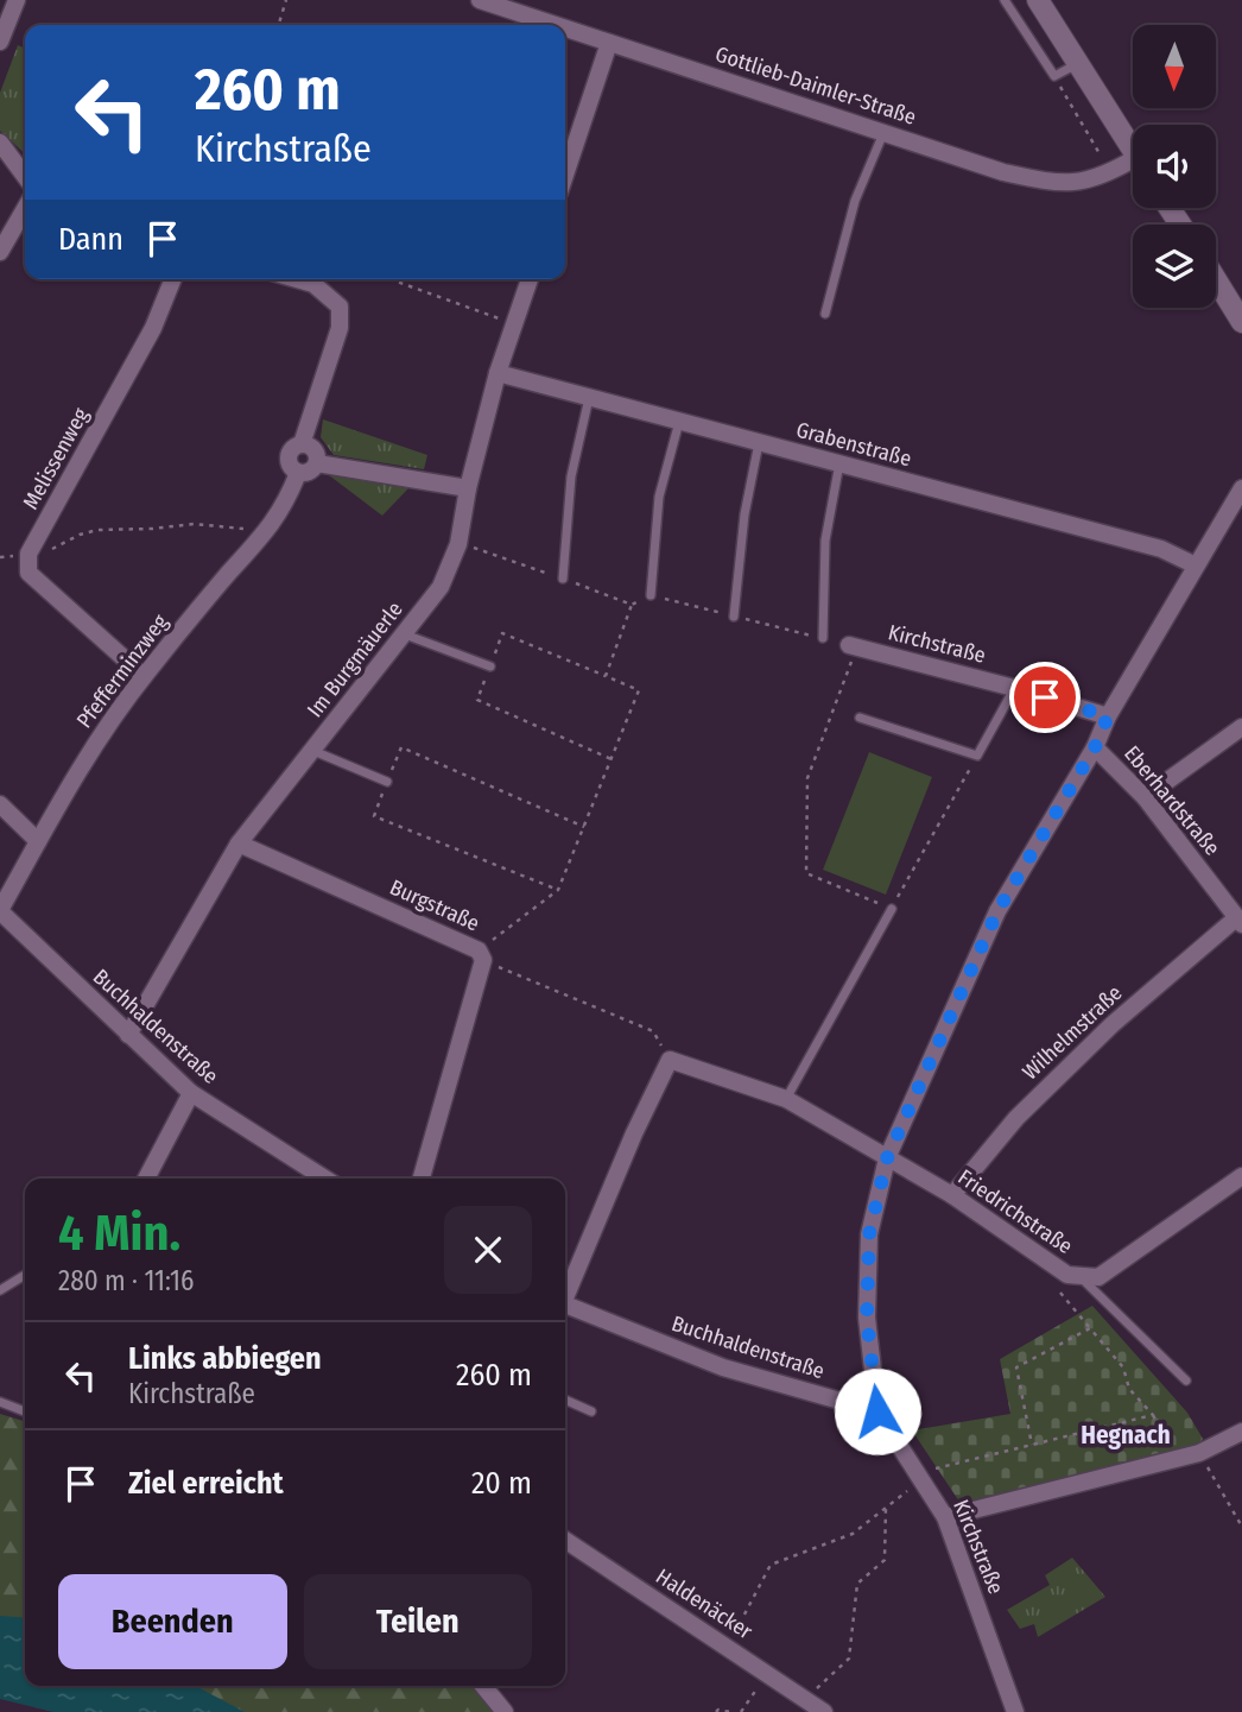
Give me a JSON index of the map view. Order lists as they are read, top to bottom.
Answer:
{
  "streets": {
    "street": [
      "Gottlieb-Daimler-Straße",
      "Grabenstraße",
      "Melissenweg",
      "Kirchstraße",
      "Im Burgmäuerle",
      "Pfefferminzweg",
      "Eberhardstraße",
      "Burgstraße",
      "Buchhaldenstraße",
      "Wilhelmstraße",
      "Friedrichstraße",
      "Haldenäcker"
    ]
  },
  "crossings": [
    ["Grabenstraße", "Kirchstraße"],
    ["Grabenstraße", "Im Burgmäuerle"],
    ["Kirchstraße", "Eberhardstraße"],
    ["Kirchstraße", "Buchhaldenstraße"],
    ["Kirchstraße", "Friedrichstraße"],
    ["Im Burgmäuerle", "Burgstraße"],
    ["Im Burgmäuerle", "Buchhaldenstraße"],
    ["Pfefferminzweg", "Buchhaldenstraße"],
    ["Eberhardstraße", "Wilhelmstraße"],
    ["Wilhelmstraße", "Friedrichstraße"]
  ],
  "districts": ["Hegnach"],
  "north": "bottom",
  "page": {
    "turn": ["260 m", "Kirchstraße"],
    "then": "Dann",
    "heading": ["4 Min.", "280 m · 11:16"],
    "list": [
      {
        "name": "Links abbiegen",
        "note": "Kirchstraße",
        "value": "260 m"
      },
      {
        "name": "Ziel erreicht",
        "value": "20 m"
      }
    ],
    "buttons": ["Beenden", "Teilen"]
  }
}
